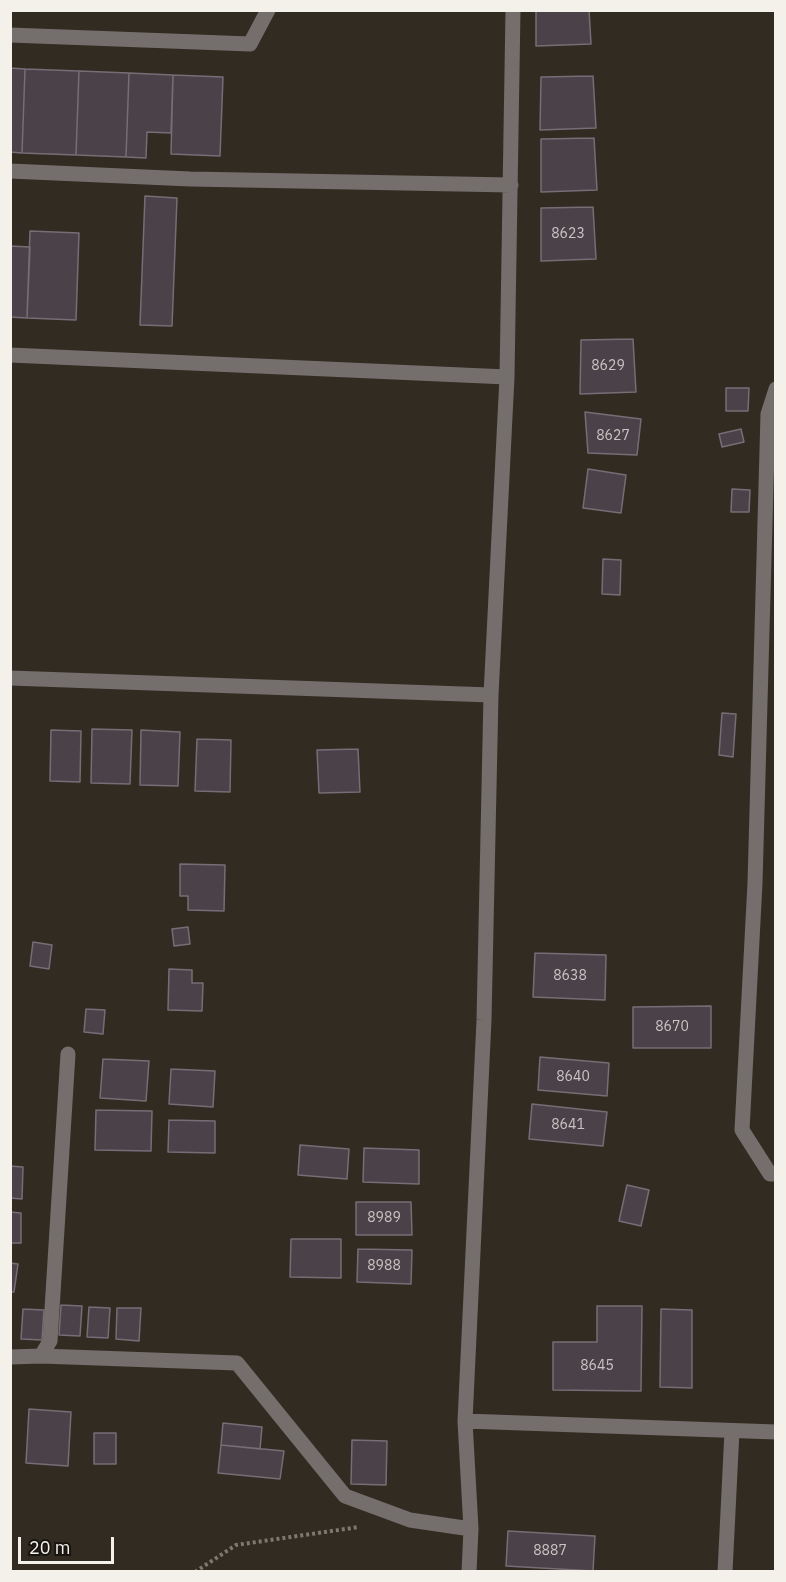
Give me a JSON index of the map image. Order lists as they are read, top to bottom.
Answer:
{
  "house_numbers": [
    "8623",
    "8629",
    "8627",
    "8638",
    "8670",
    "8640",
    "8641",
    "8989",
    "8988",
    "8645",
    "8887"
  ],
  "scale_bar": "20 m"
}
